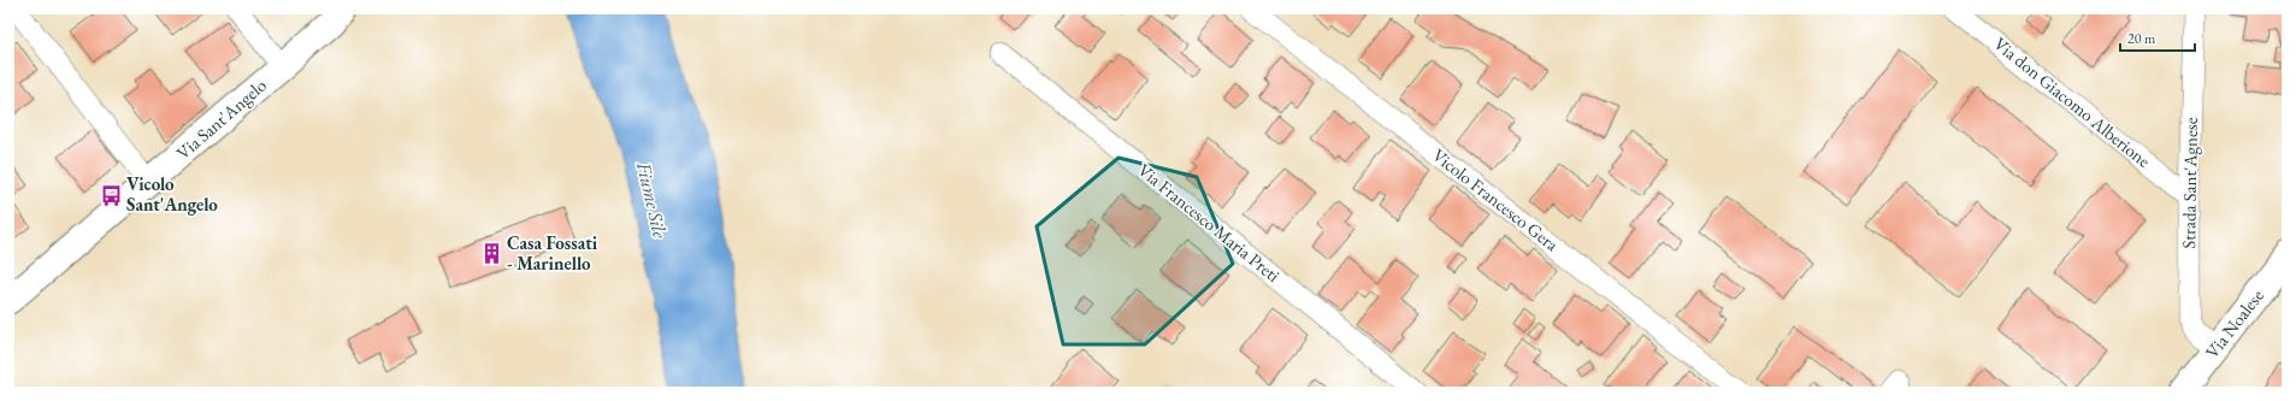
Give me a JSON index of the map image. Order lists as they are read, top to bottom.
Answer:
{
  "streets": {
    "street": [
      "Via don Giacomo Alberione",
      "Via Sant'Angelo",
      "Strada Sant'Agnese",
      "Vicolo Francesco Gera",
      "Via Francesco Maria Preti",
      "Via Noalese"
    ]
  },
  "crossings": [
    ["Via don Giacomo Alberione", "Strada Sant'Agnese"],
    ["Strada Sant'Agnese", "Via Noalese"]
  ],
  "water": ["Fiume Sile"],
  "places": {
    "bus stop": ["Vicolo Sant'Angelo"],
    "building": ["Casa Fossati - Marinello"]
  },
  "scale_bar": "20 m"
}
